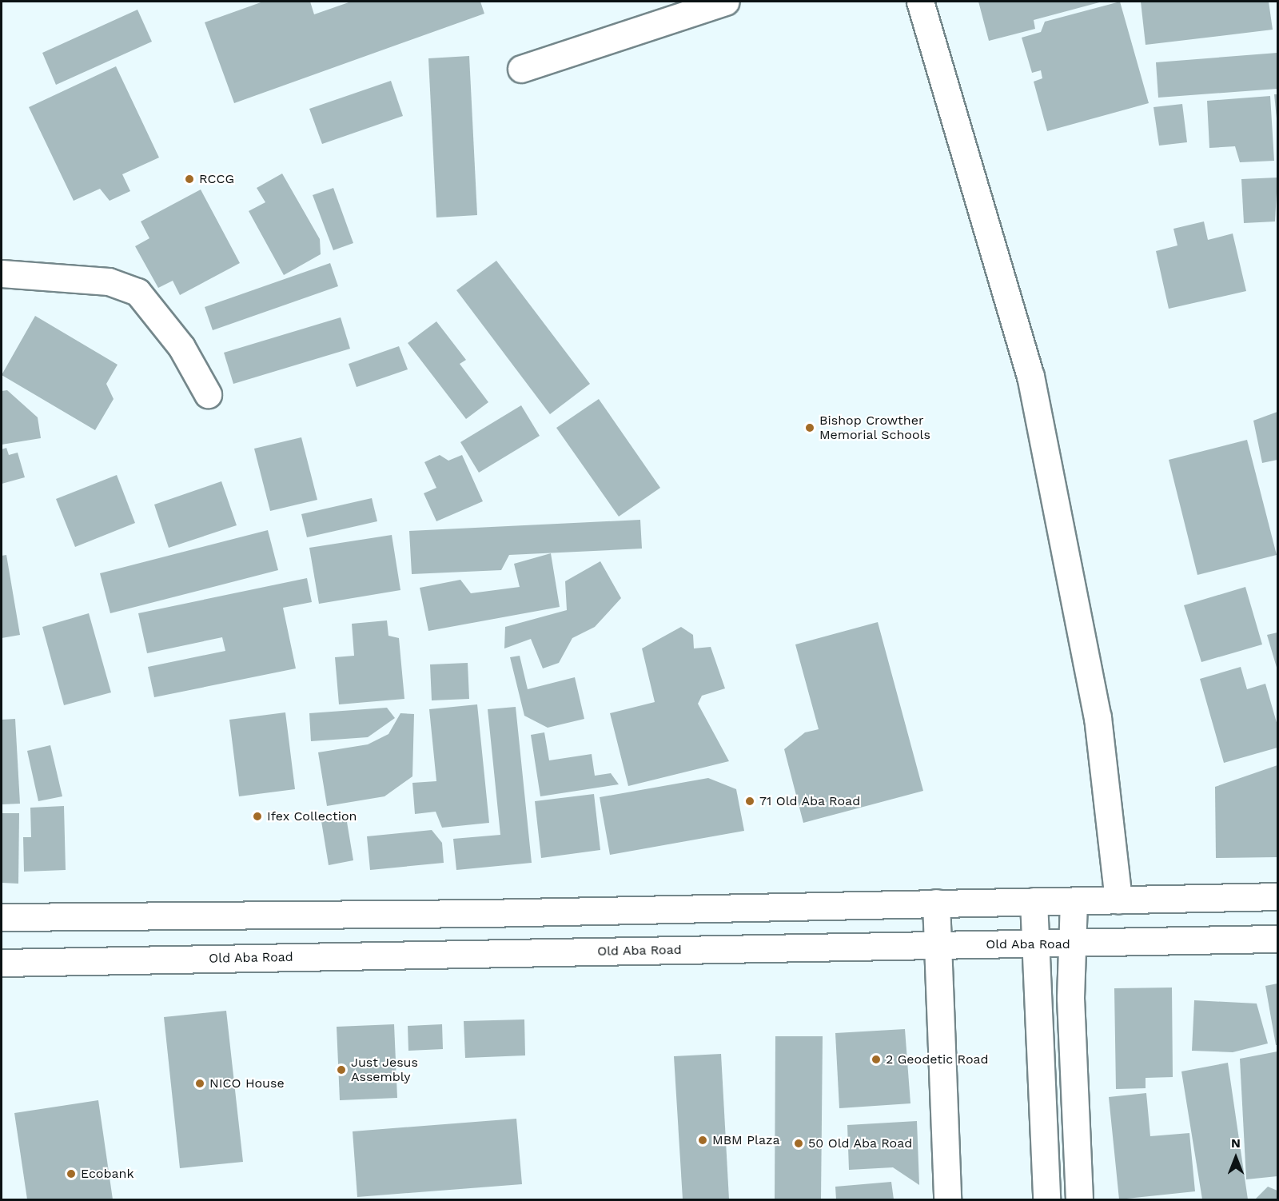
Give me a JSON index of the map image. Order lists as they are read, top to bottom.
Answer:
{
  "streets": {
    "main road": ["Old Aba Road"]
  },
  "places": [
    "RCCG",
    "Bishop Crowther Memorial Schools",
    "71 Old Aba Road",
    "Ifex Collection",
    "2 Geodetic Road",
    "Just Jesus Assembly",
    "NICO House",
    "MBM Plaza",
    "50 Old Aba Road",
    "Ecobank"
  ],
  "north": "top"
}
